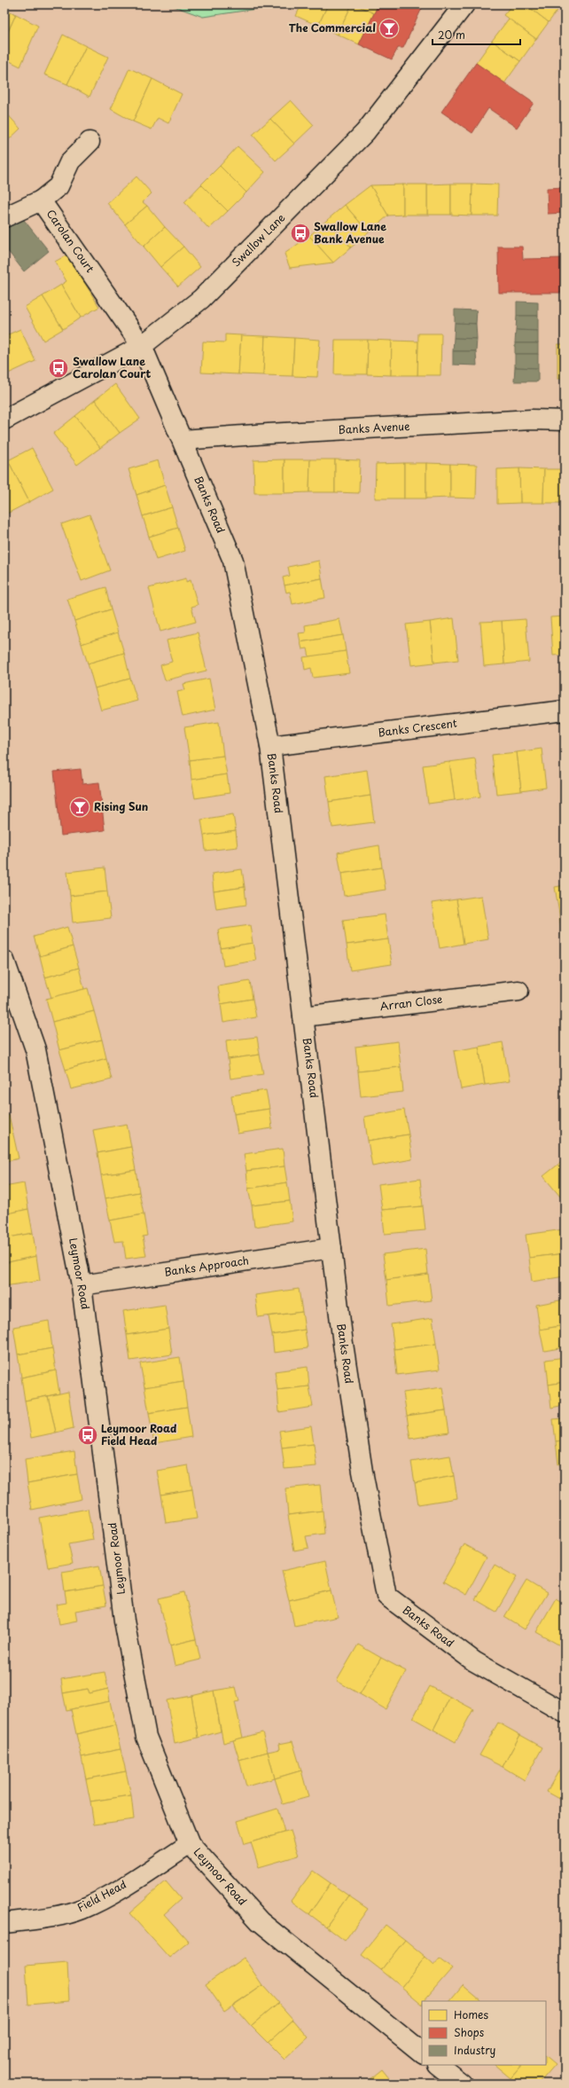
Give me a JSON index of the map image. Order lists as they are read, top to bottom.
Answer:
{
  "streets": {
    "street": [
      "Swallow Lane",
      "Carolan Court",
      "Banks Avenue",
      "Banks Road",
      "Banks Crescent",
      "Arran Close",
      "Banks Approach",
      "Leymoor Road",
      "Field Head"
    ]
  },
  "crossings": [
    ["Swallow Lane", "Carolan Court"],
    ["Swallow Lane", "Banks Road"],
    ["Carolan Court", "Banks Road"],
    ["Banks Avenue", "Banks Road"],
    ["Banks Road", "Banks Crescent"],
    ["Banks Road", "Arran Close"],
    ["Banks Road", "Banks Approach"],
    ["Banks Approach", "Leymoor Road"],
    ["Leymoor Road", "Field Head"]
  ],
  "places": {
    "bar": ["The Commercial", "Rising Sun"],
    "bus stop": ["Swallow Lane Bank Avenue", "Swallow Lane Carolan Court", "Leymoor Road Field Head"]
  },
  "legend": ["Homes", "Shops", "Industry"],
  "scale_bar": "20 m"
}
